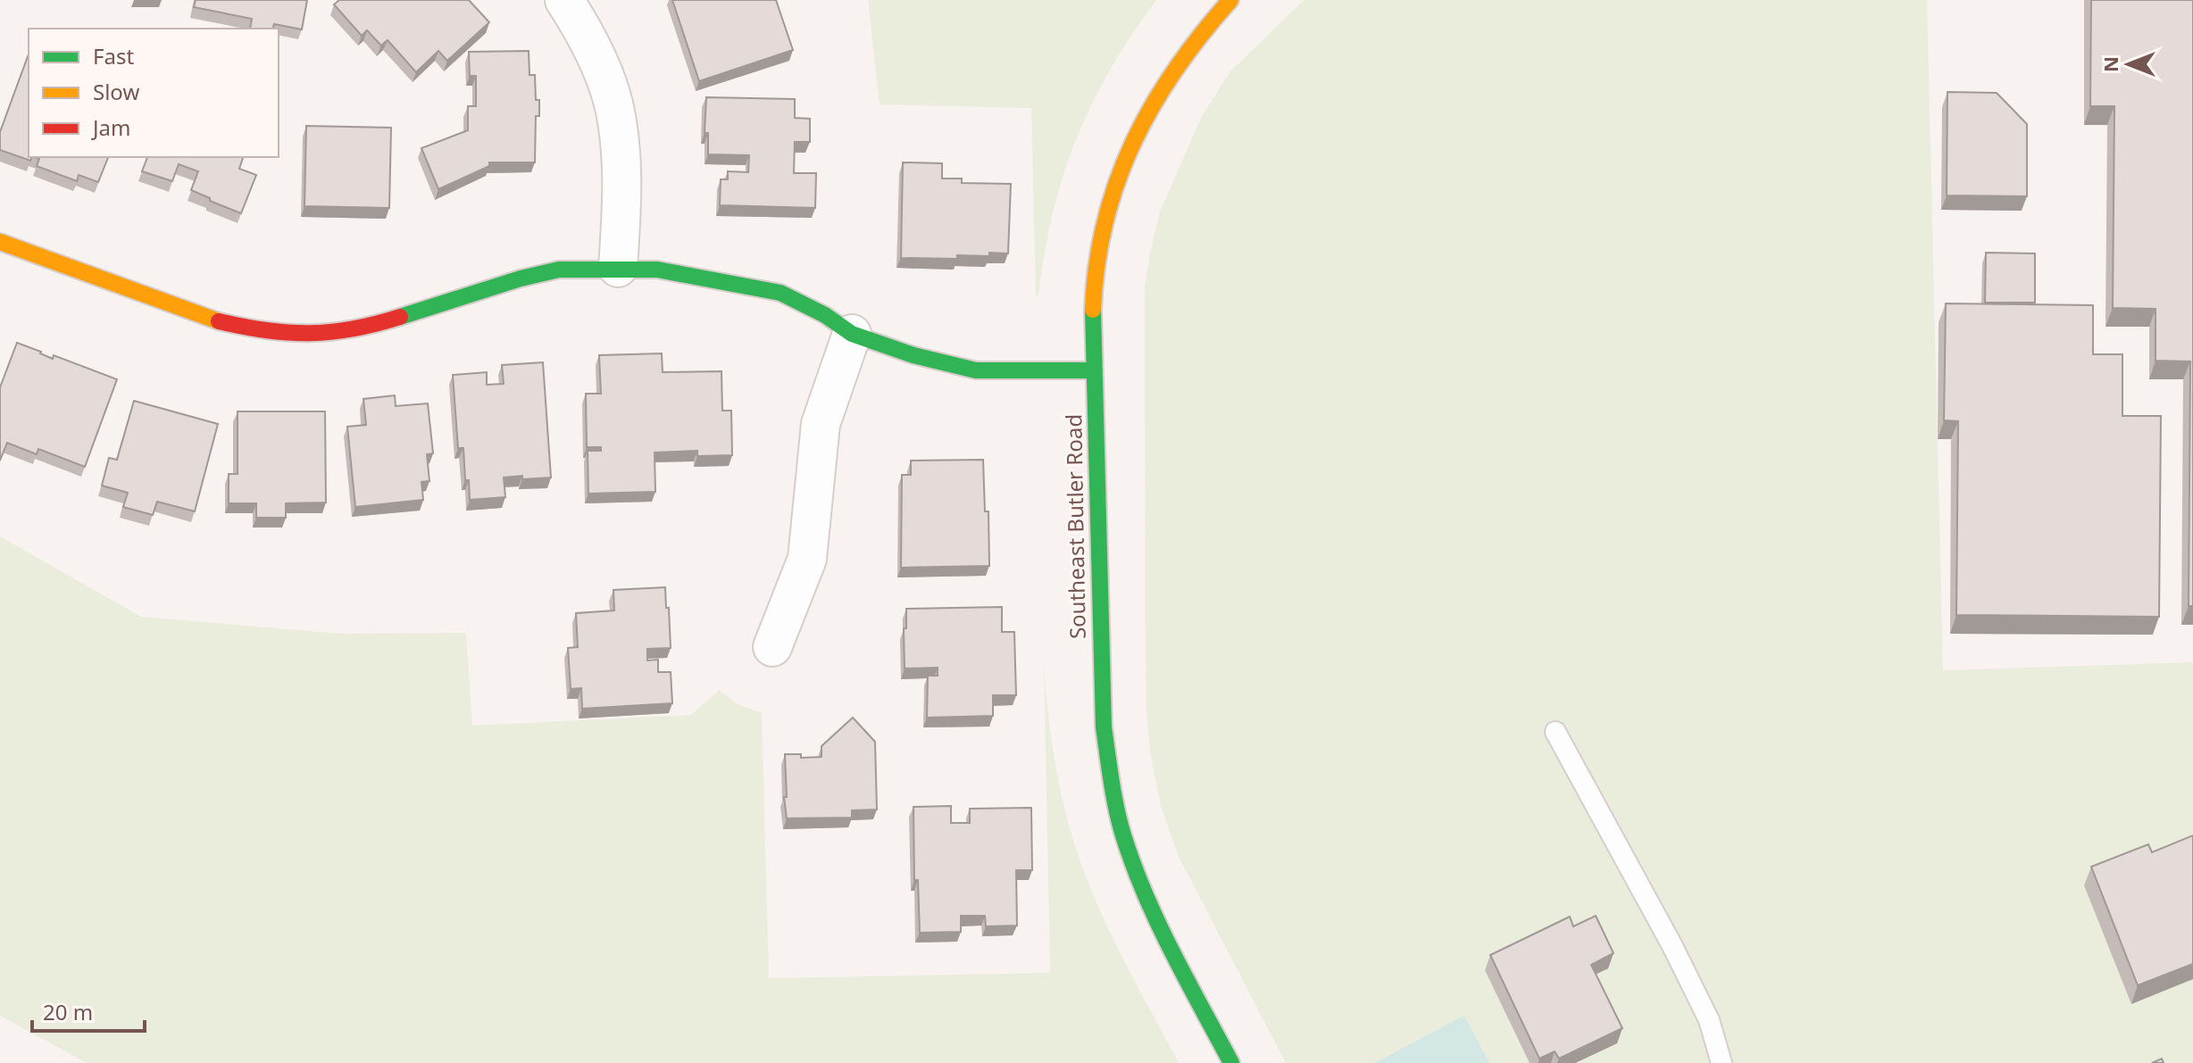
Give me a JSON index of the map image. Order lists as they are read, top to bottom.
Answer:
{
  "streets": {
    "street": ["Southeast Butler Road"]
  },
  "legend": ["Fast", "Slow", "Jam"],
  "scale_bar": "20 m",
  "north": "left"
}
